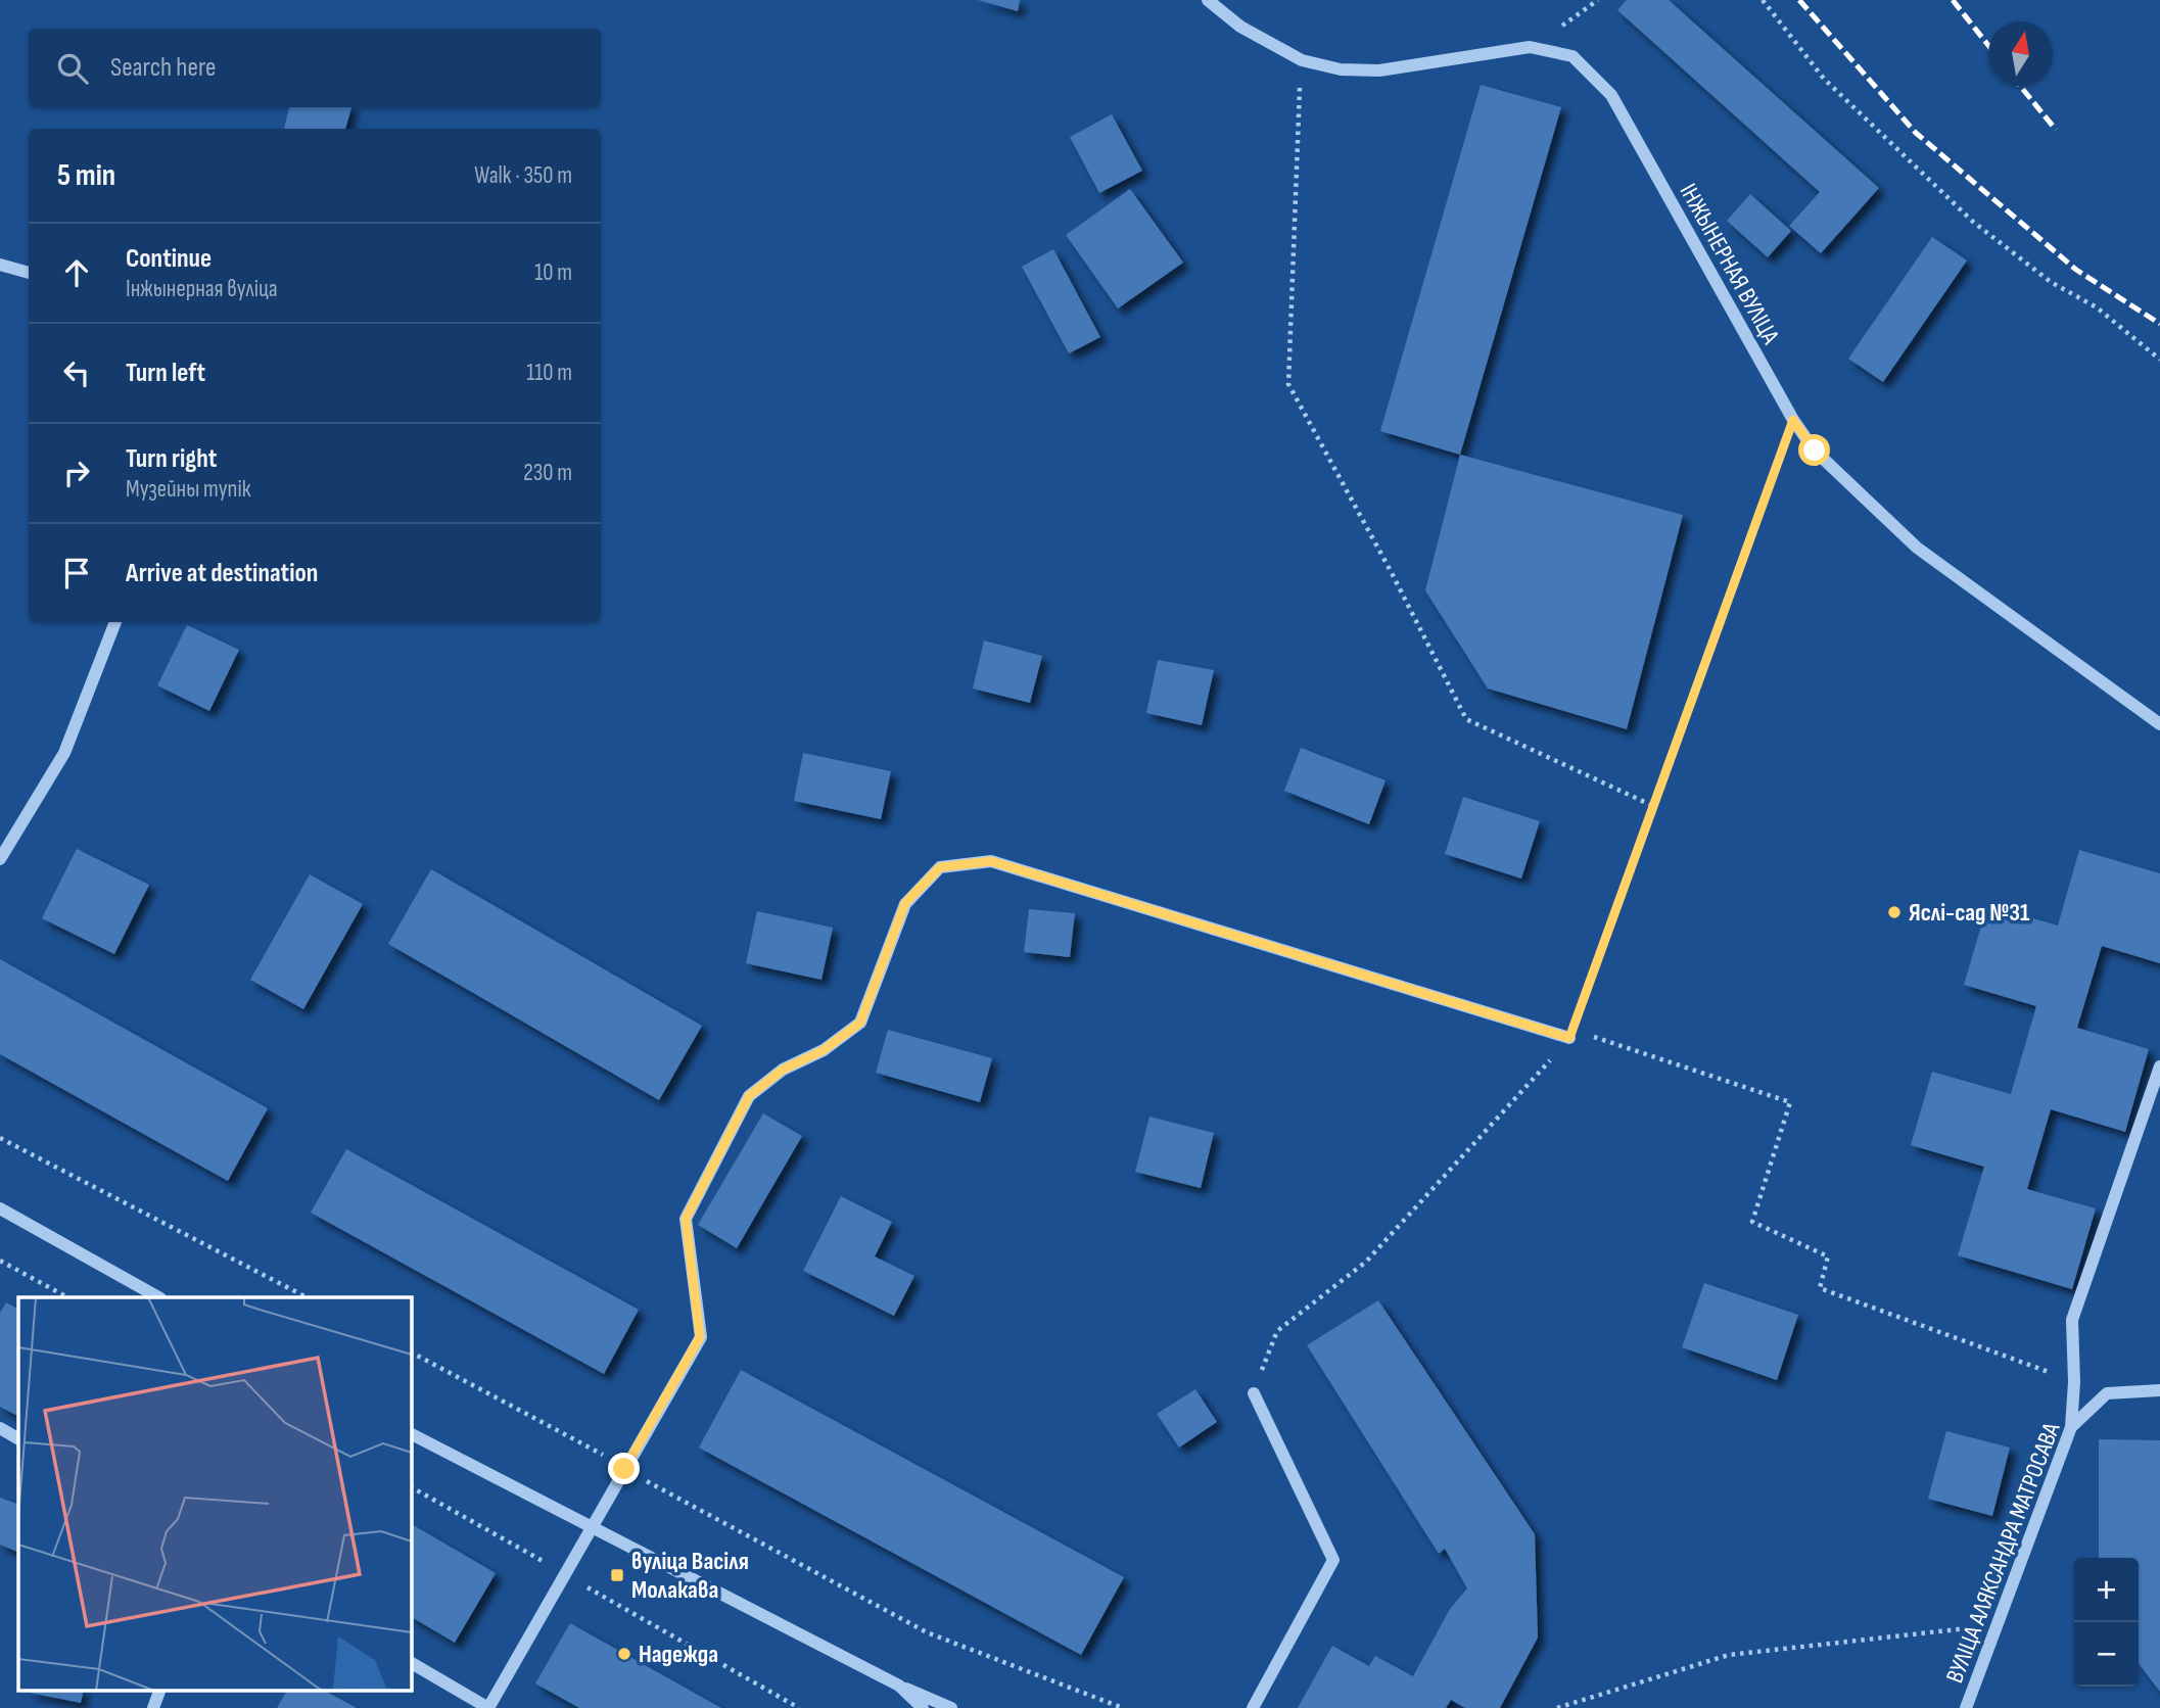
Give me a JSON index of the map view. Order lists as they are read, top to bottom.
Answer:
{
  "streets": {
    "street": ["ІНЖЫНЕРНАЯ ВУЛІЦА", "ВУЛІЦА АЛЯКСАНДРА МАТРОСАВА"]
  },
  "places": {
    "other": ["Яслі-сад №31", "Надежда"],
    "transit": ["вуліца Васіля Молакава"]
  },
  "north": "top",
  "page": {
    "search": "Search here",
    "heading": ["5 min", "Walk · 350 m"],
    "list": [
      ["Continue", "Інжынерная вуліца", "10 m"],
      ["Turn left", "110 m"],
      ["Turn right", "Музейны тупік", "230 m"],
      "Arrive at destination"
    ],
    "map_buttons": ["+", "−"]
  }
}
